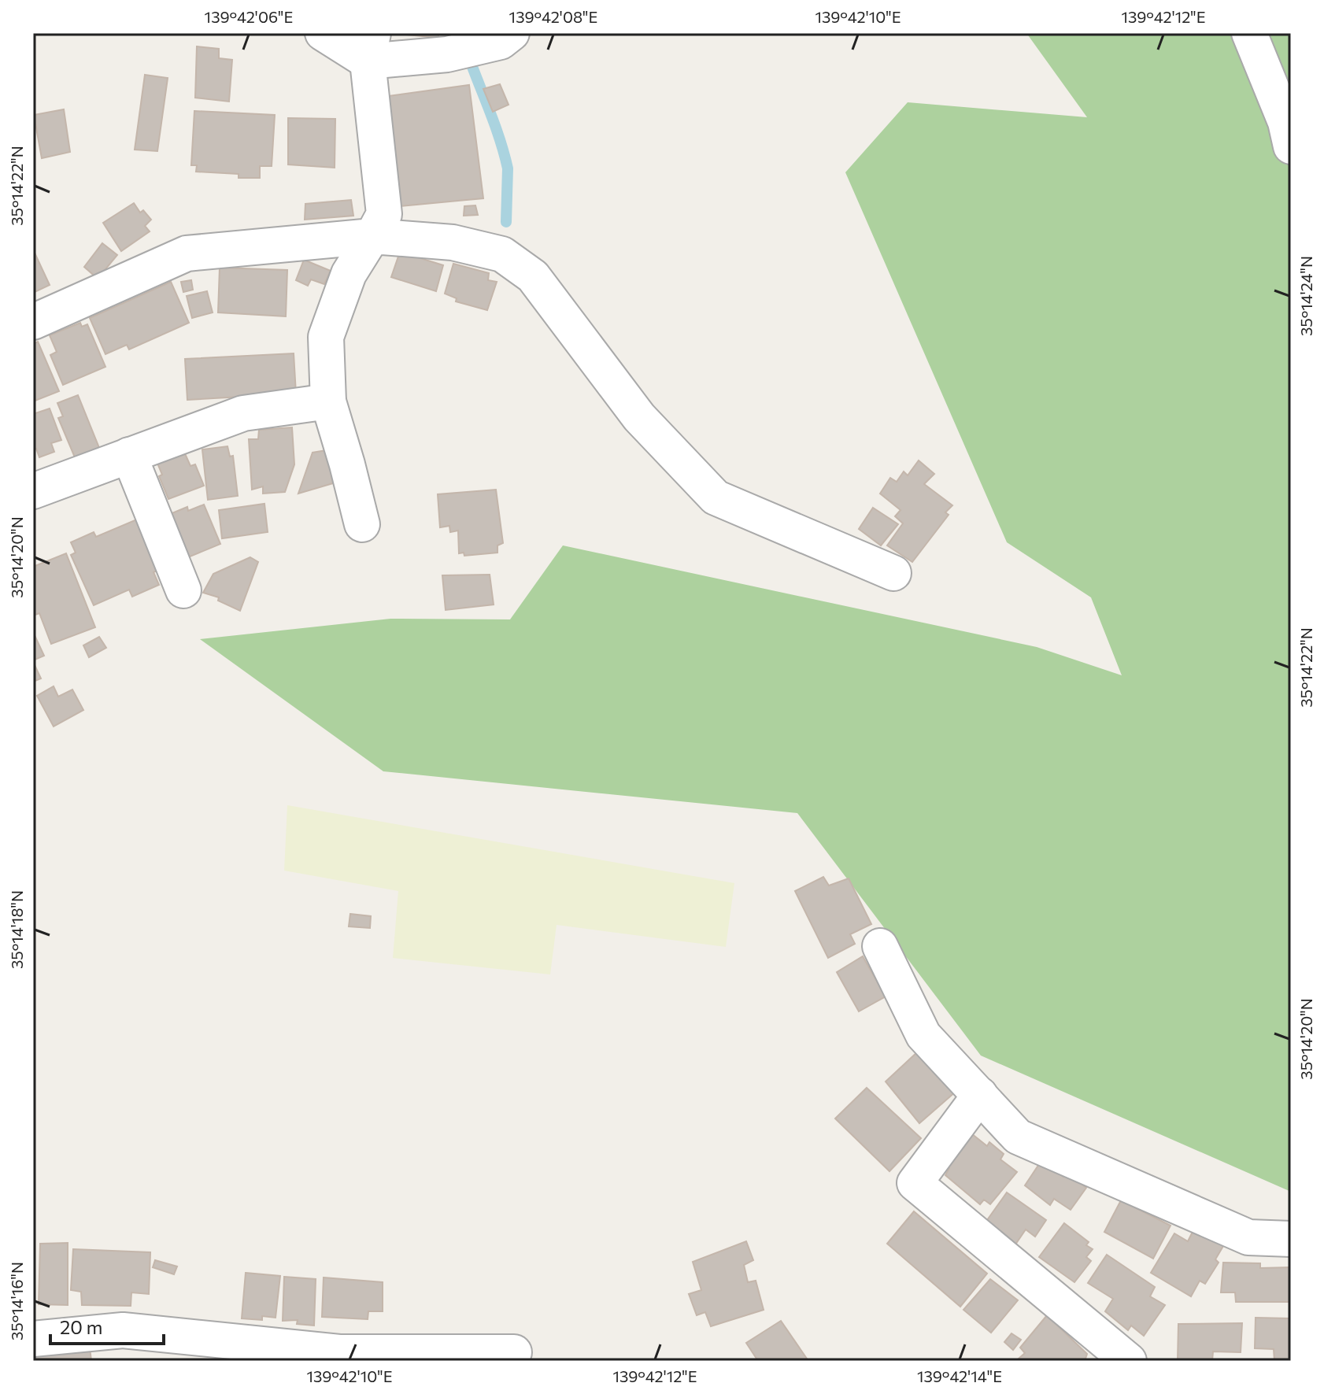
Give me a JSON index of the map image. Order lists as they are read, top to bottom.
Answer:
{
  "scale_bar": "20 m",
  "coordinates": [
    "139°42'06\"E",
    "139°42'08\"E",
    "139°42'10\"E",
    "139°42'12\"E",
    "35°14'22\"N",
    "35°14'24\"N",
    "35°14'20\"N",
    "35°14'18\"N",
    "35°14'16\"N",
    "139°42'14\"E"
  ]
}
